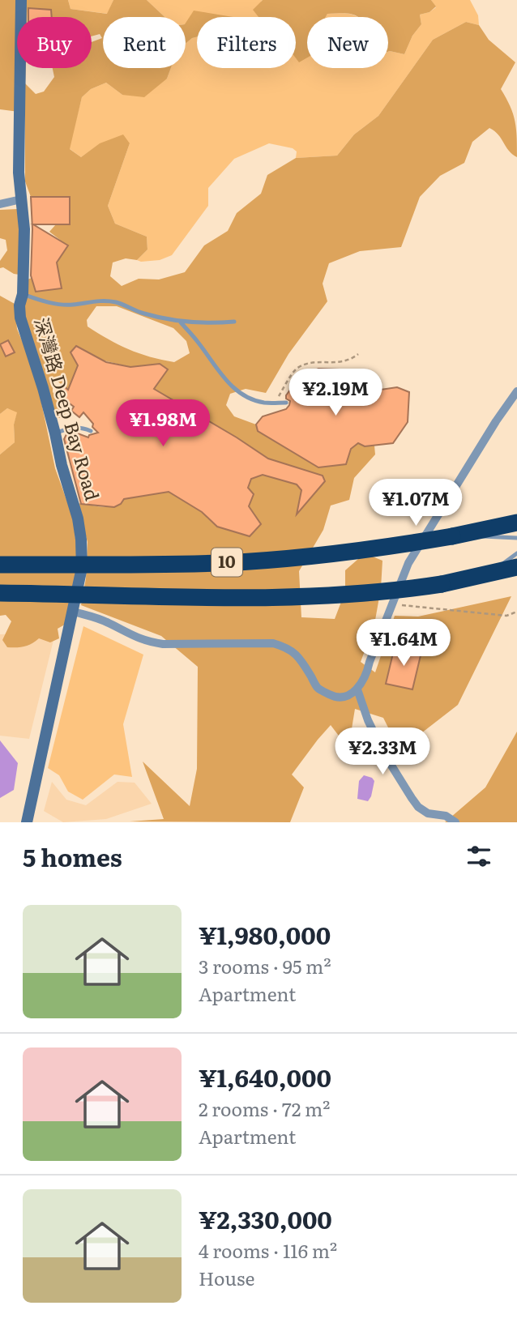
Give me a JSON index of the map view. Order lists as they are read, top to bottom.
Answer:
{
  "streets": {
    "highway": ["10"],
    "street": ["深灣路 Deep Bay Road"]
  },
  "page": {
    "chip": [
      "Buy",
      "Rent",
      "Filters",
      "New"
    ],
    "price": [
      "¥2.19M",
      "¥1.98M",
      "¥1.07M",
      "¥1.64M",
      "¥2.33M"
    ],
    "heading": "5 homes",
    "list": [
      {
        "name": "¥1,980,000",
        "note": "3 rooms · 95 m² · Apartment"
      },
      {
        "name": "¥1,640,000",
        "note": "2 rooms · 72 m² · Apartment"
      },
      {
        "name": "¥2,330,000",
        "note": "4 rooms · 116 m² · House"
      }
    ]
  }
}
